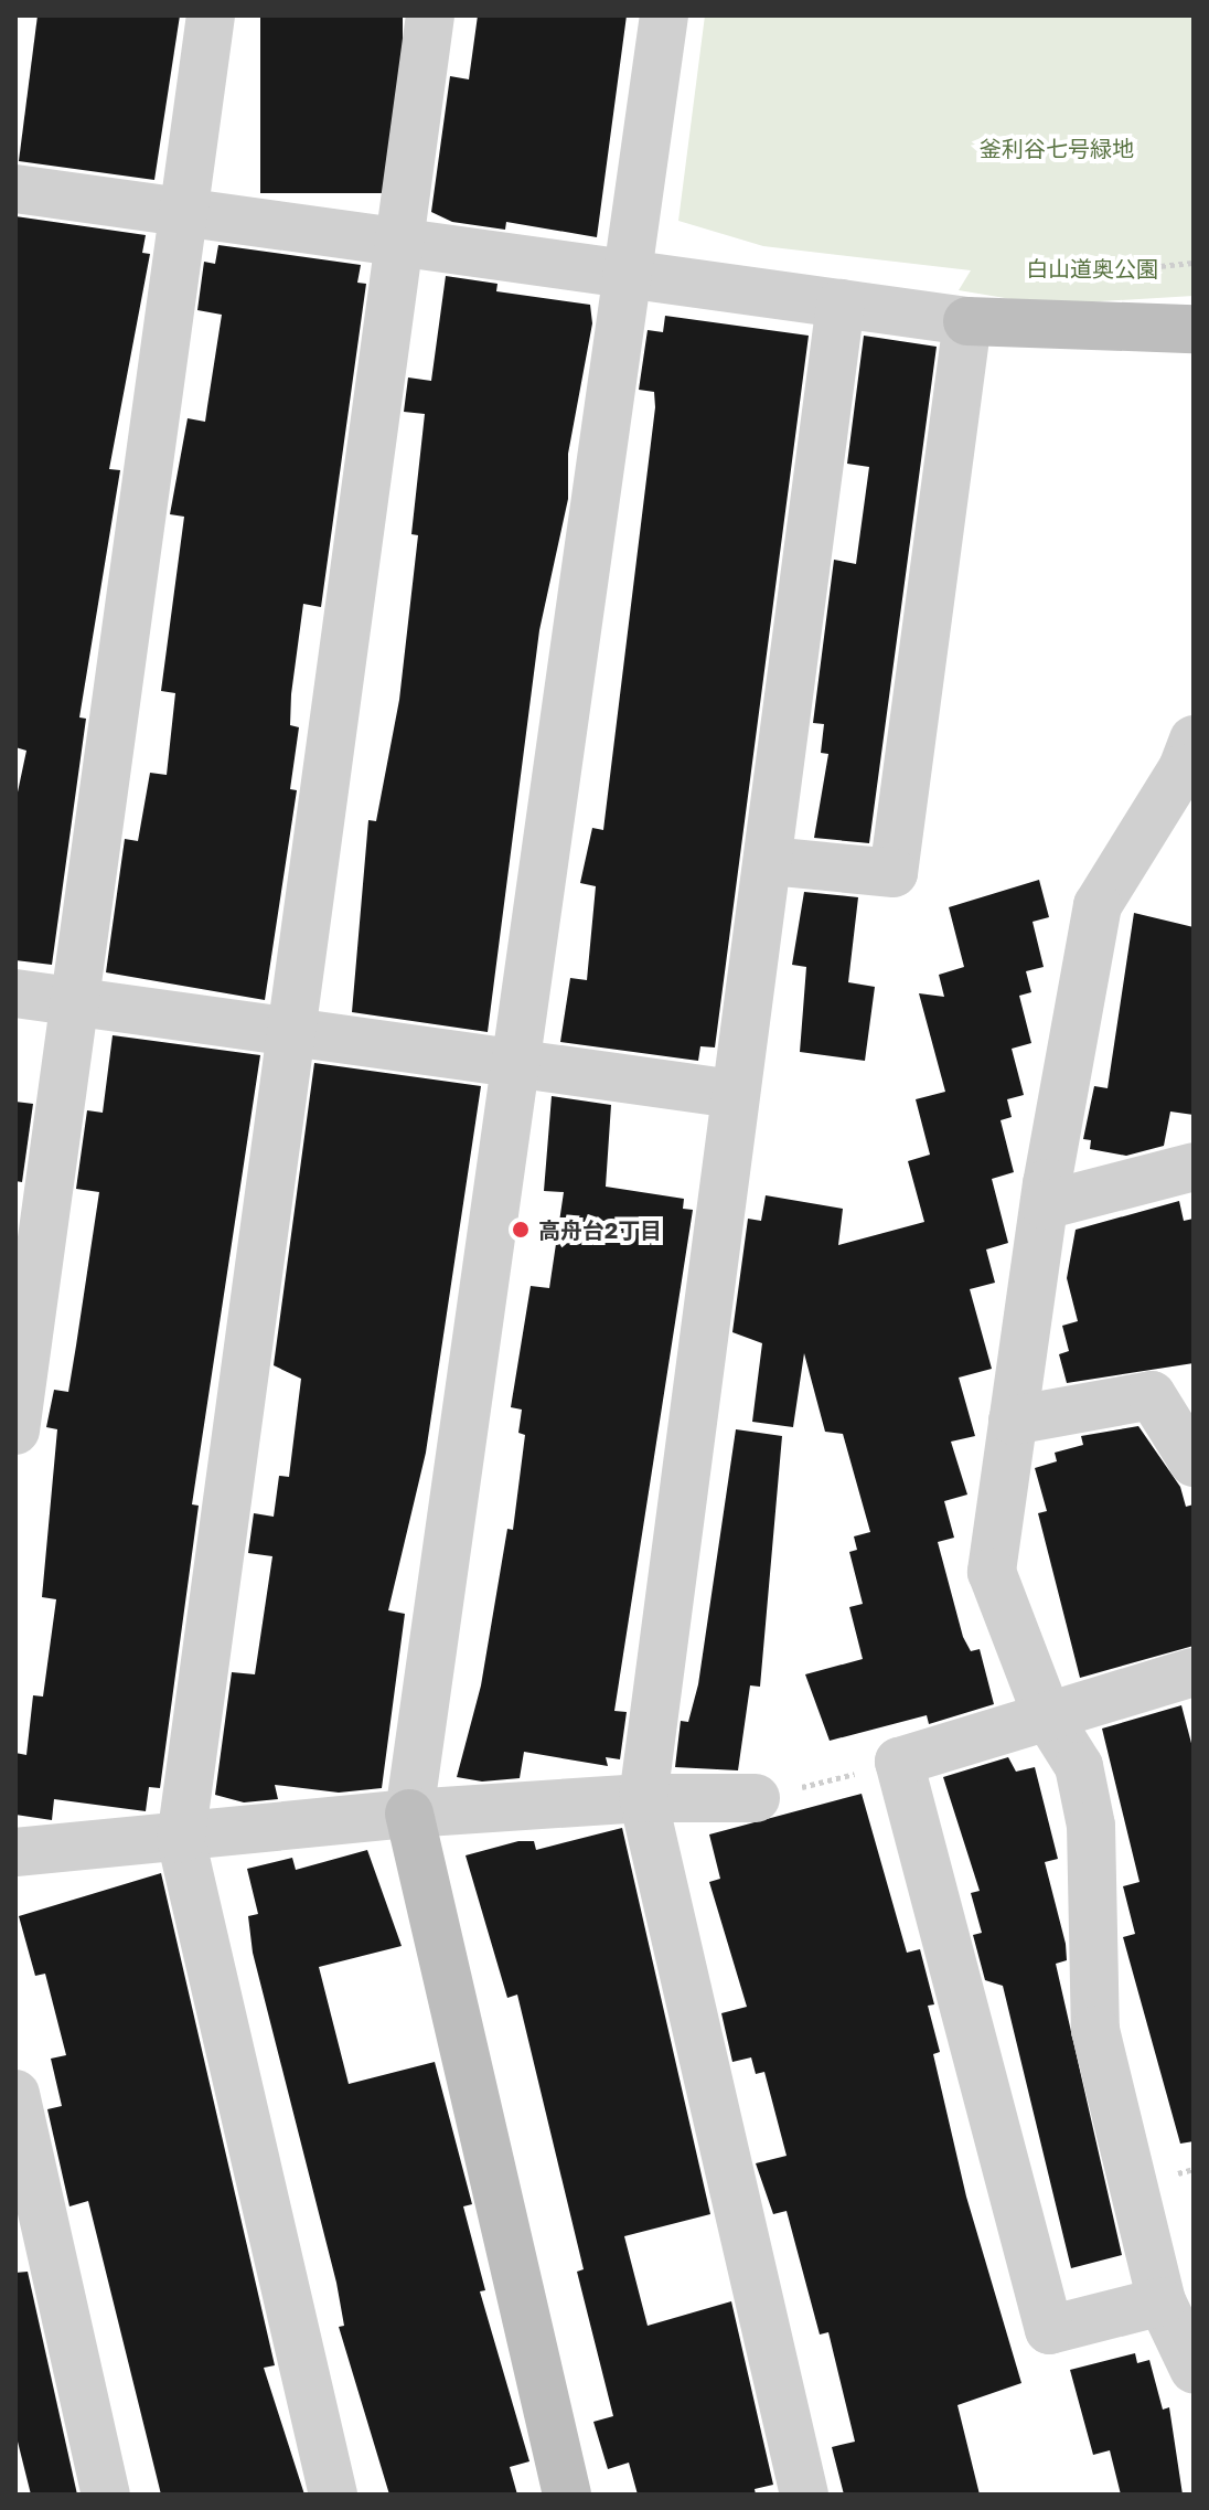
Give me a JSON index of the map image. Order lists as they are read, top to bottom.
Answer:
{
  "parks": ["釜利谷七号緑地", "白山道奥公園"],
  "places": ["高舟台2丁目"]
}
